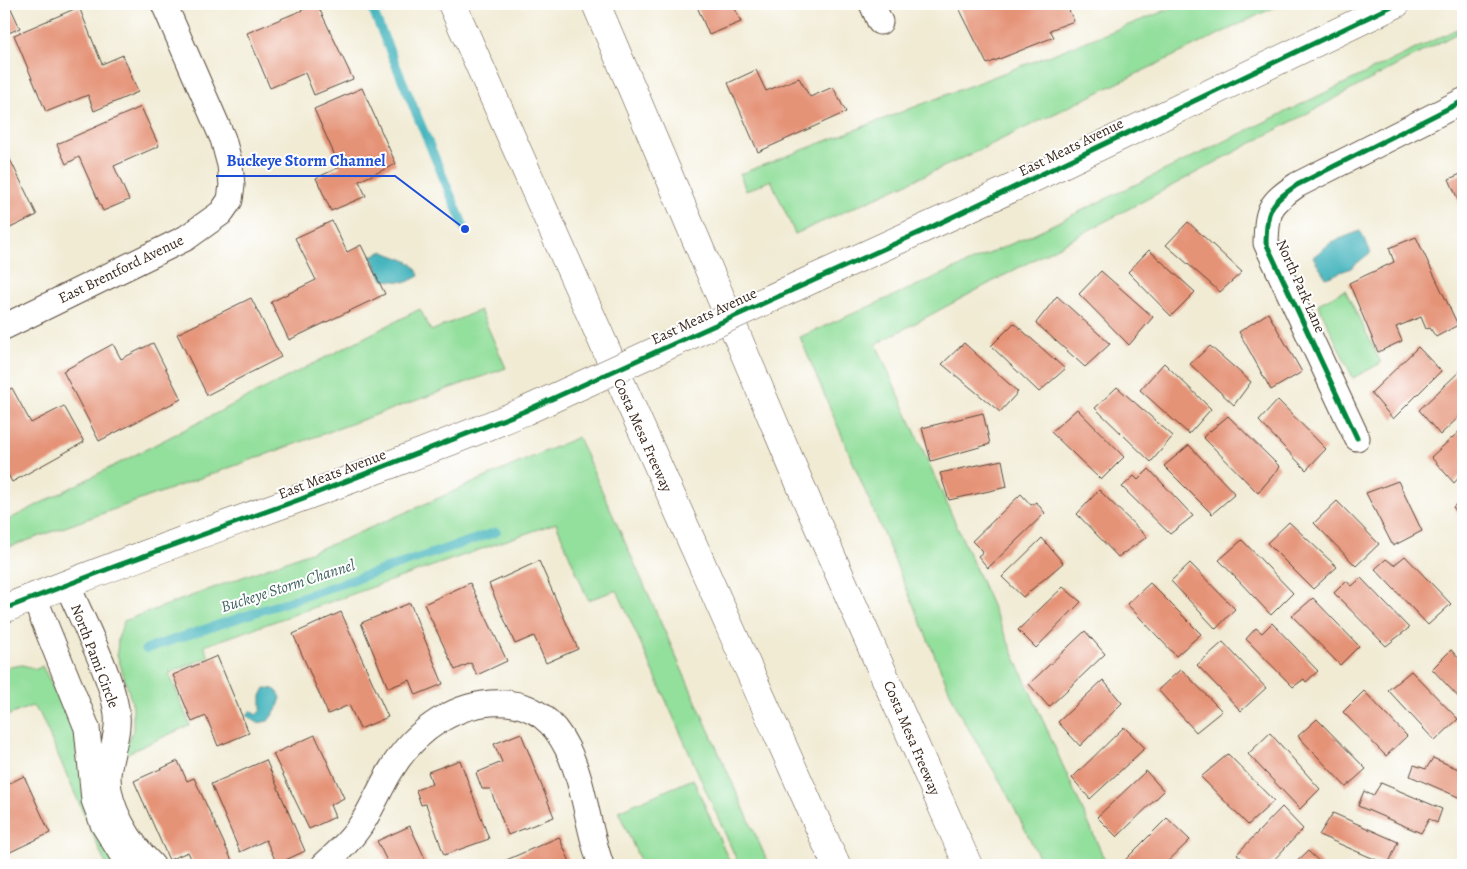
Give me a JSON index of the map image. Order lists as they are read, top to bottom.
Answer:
{
  "streets": {
    "main road": ["East Meats Avenue", "Costa Mesa Freeway"],
    "street": ["East Brentford Avenue", "North Park Lane", "North Pami Circle"]
  },
  "crossings": [
    ["East Meats Avenue", "North Pami Circle"]
  ],
  "water": ["Buckeye Storm Channel"],
  "places": ["Buckeye Storm Channel"]
}
